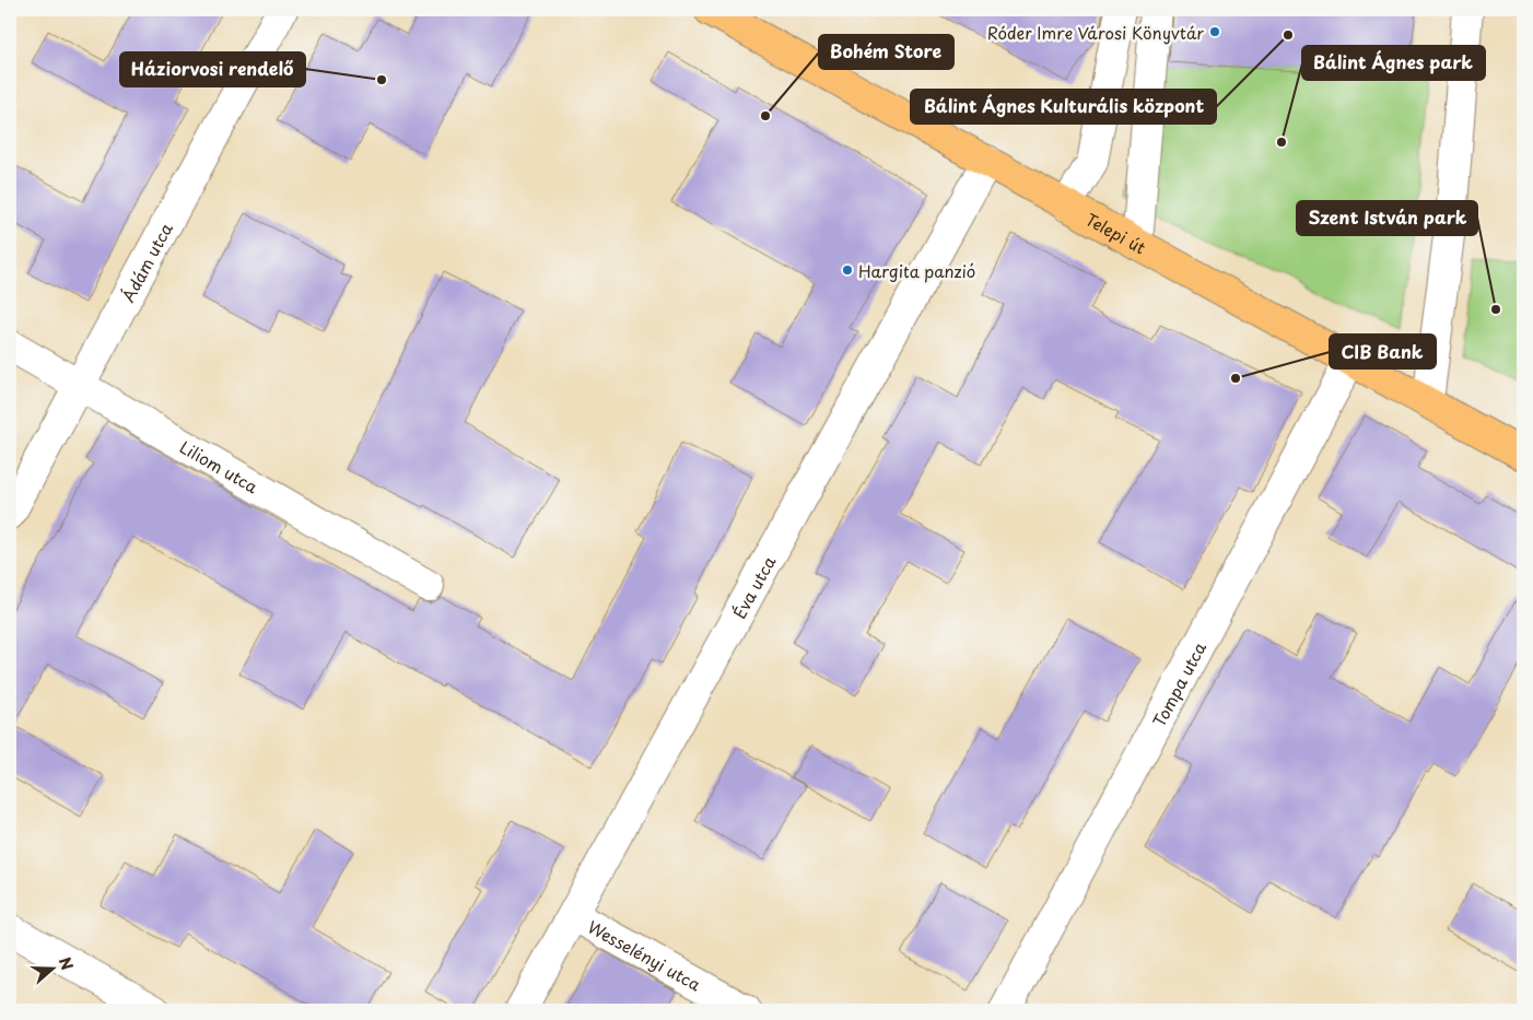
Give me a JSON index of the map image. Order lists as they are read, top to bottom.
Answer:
{
  "streets": {
    "main road": ["Telepi út"],
    "street": [
      "Ádám utca",
      "Liliom utca",
      "Éva utca",
      "Tompa utca",
      "Wesselényi utca"
    ]
  },
  "crossings": [
    ["Telepi út", "Éva utca"],
    ["Telepi út", "Tompa utca"],
    ["Ádám utca", "Liliom utca"],
    ["Éva utca", "Wesselényi utca"]
  ],
  "places": [
    "Róder Imre Városi Könyvtár",
    "Bálint Ágnes Kulturális központ",
    "Háziorvosi rendelő",
    "Bohém Store",
    "Bálint Ágnes park",
    "Hargita panzió",
    "Szent István park",
    "CIB Bank"
  ],
  "north": "right"
}
